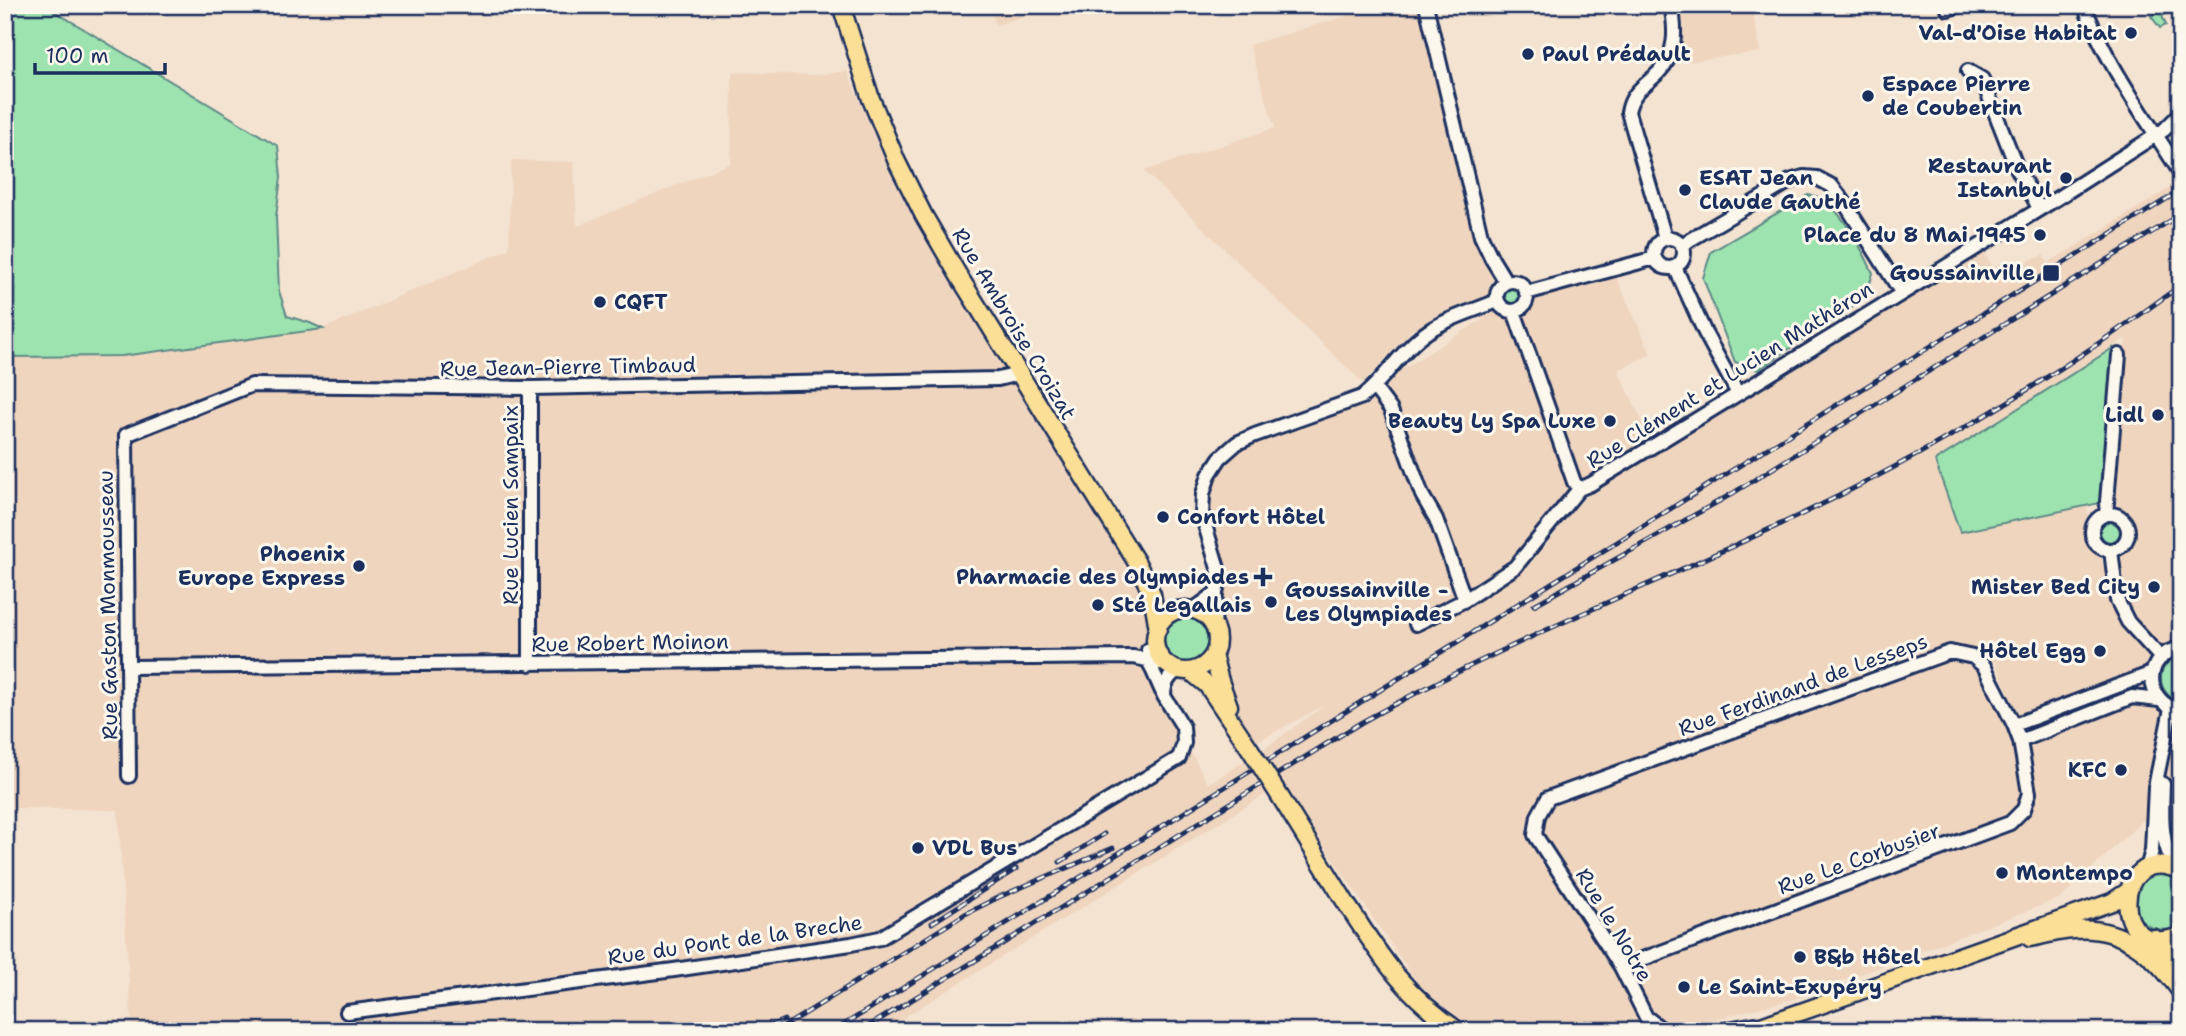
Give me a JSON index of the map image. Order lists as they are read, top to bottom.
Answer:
{
  "streets": {
    "main road": ["Rue Ambroise Croizat"],
    "street": [
      "Rue Jean-Pierre Timbaud",
      "Rue Clément et Lucien Mathéron",
      "Rue Lucien Sampaix",
      "Rue Gaston Monmousseau",
      "Rue Robert Moinon",
      "Rue Ferdinand de Lesseps",
      "Rue Le Corbusier",
      "Rue le Notre",
      "Rue du Pont de la Breche"
    ]
  },
  "crossings": [
    ["Rue Ambroise Croizat", "Rue Jean-Pierre Timbaud"],
    ["Rue Jean-Pierre Timbaud", "Rue Lucien Sampaix"],
    ["Rue Jean-Pierre Timbaud", "Rue Gaston Monmousseau"],
    ["Rue Lucien Sampaix", "Rue Robert Moinon"],
    ["Rue Gaston Monmousseau", "Rue Robert Moinon"],
    ["Rue Robert Moinon", "Rue du Pont de la Breche"],
    ["Rue Ferdinand de Lesseps", "Rue Le Corbusier"],
    ["Rue Ferdinand de Lesseps", "Rue le Notre"],
    ["Rue Le Corbusier", "Rue le Notre"]
  ],
  "places": {
    "other": [
      "Val-d'Oise Habitat",
      "Paul Prédault",
      "Espace Pierre de Coubertin",
      "Restaurant Istanbul",
      "ESAT Jean Claude Gauthé",
      "Place du 8 Mai 1945",
      "CQFT",
      "Lidl",
      "Beauty Ly Spa Luxe",
      "Confort Hôtel",
      "Phoenix Europe Express",
      "Mister Bed City",
      "Goussainville - Les Olympiades",
      "Sté Legallais",
      "Hôtel Egg",
      "KFC",
      "VDL Bus",
      "Montempo",
      "B&b Hôtel",
      "Le Saint-Exupéry"
    ],
    "transit": ["Goussainville"],
    "health": ["Pharmacie des Olympiades"]
  },
  "scale_bar": "100 m"
}
